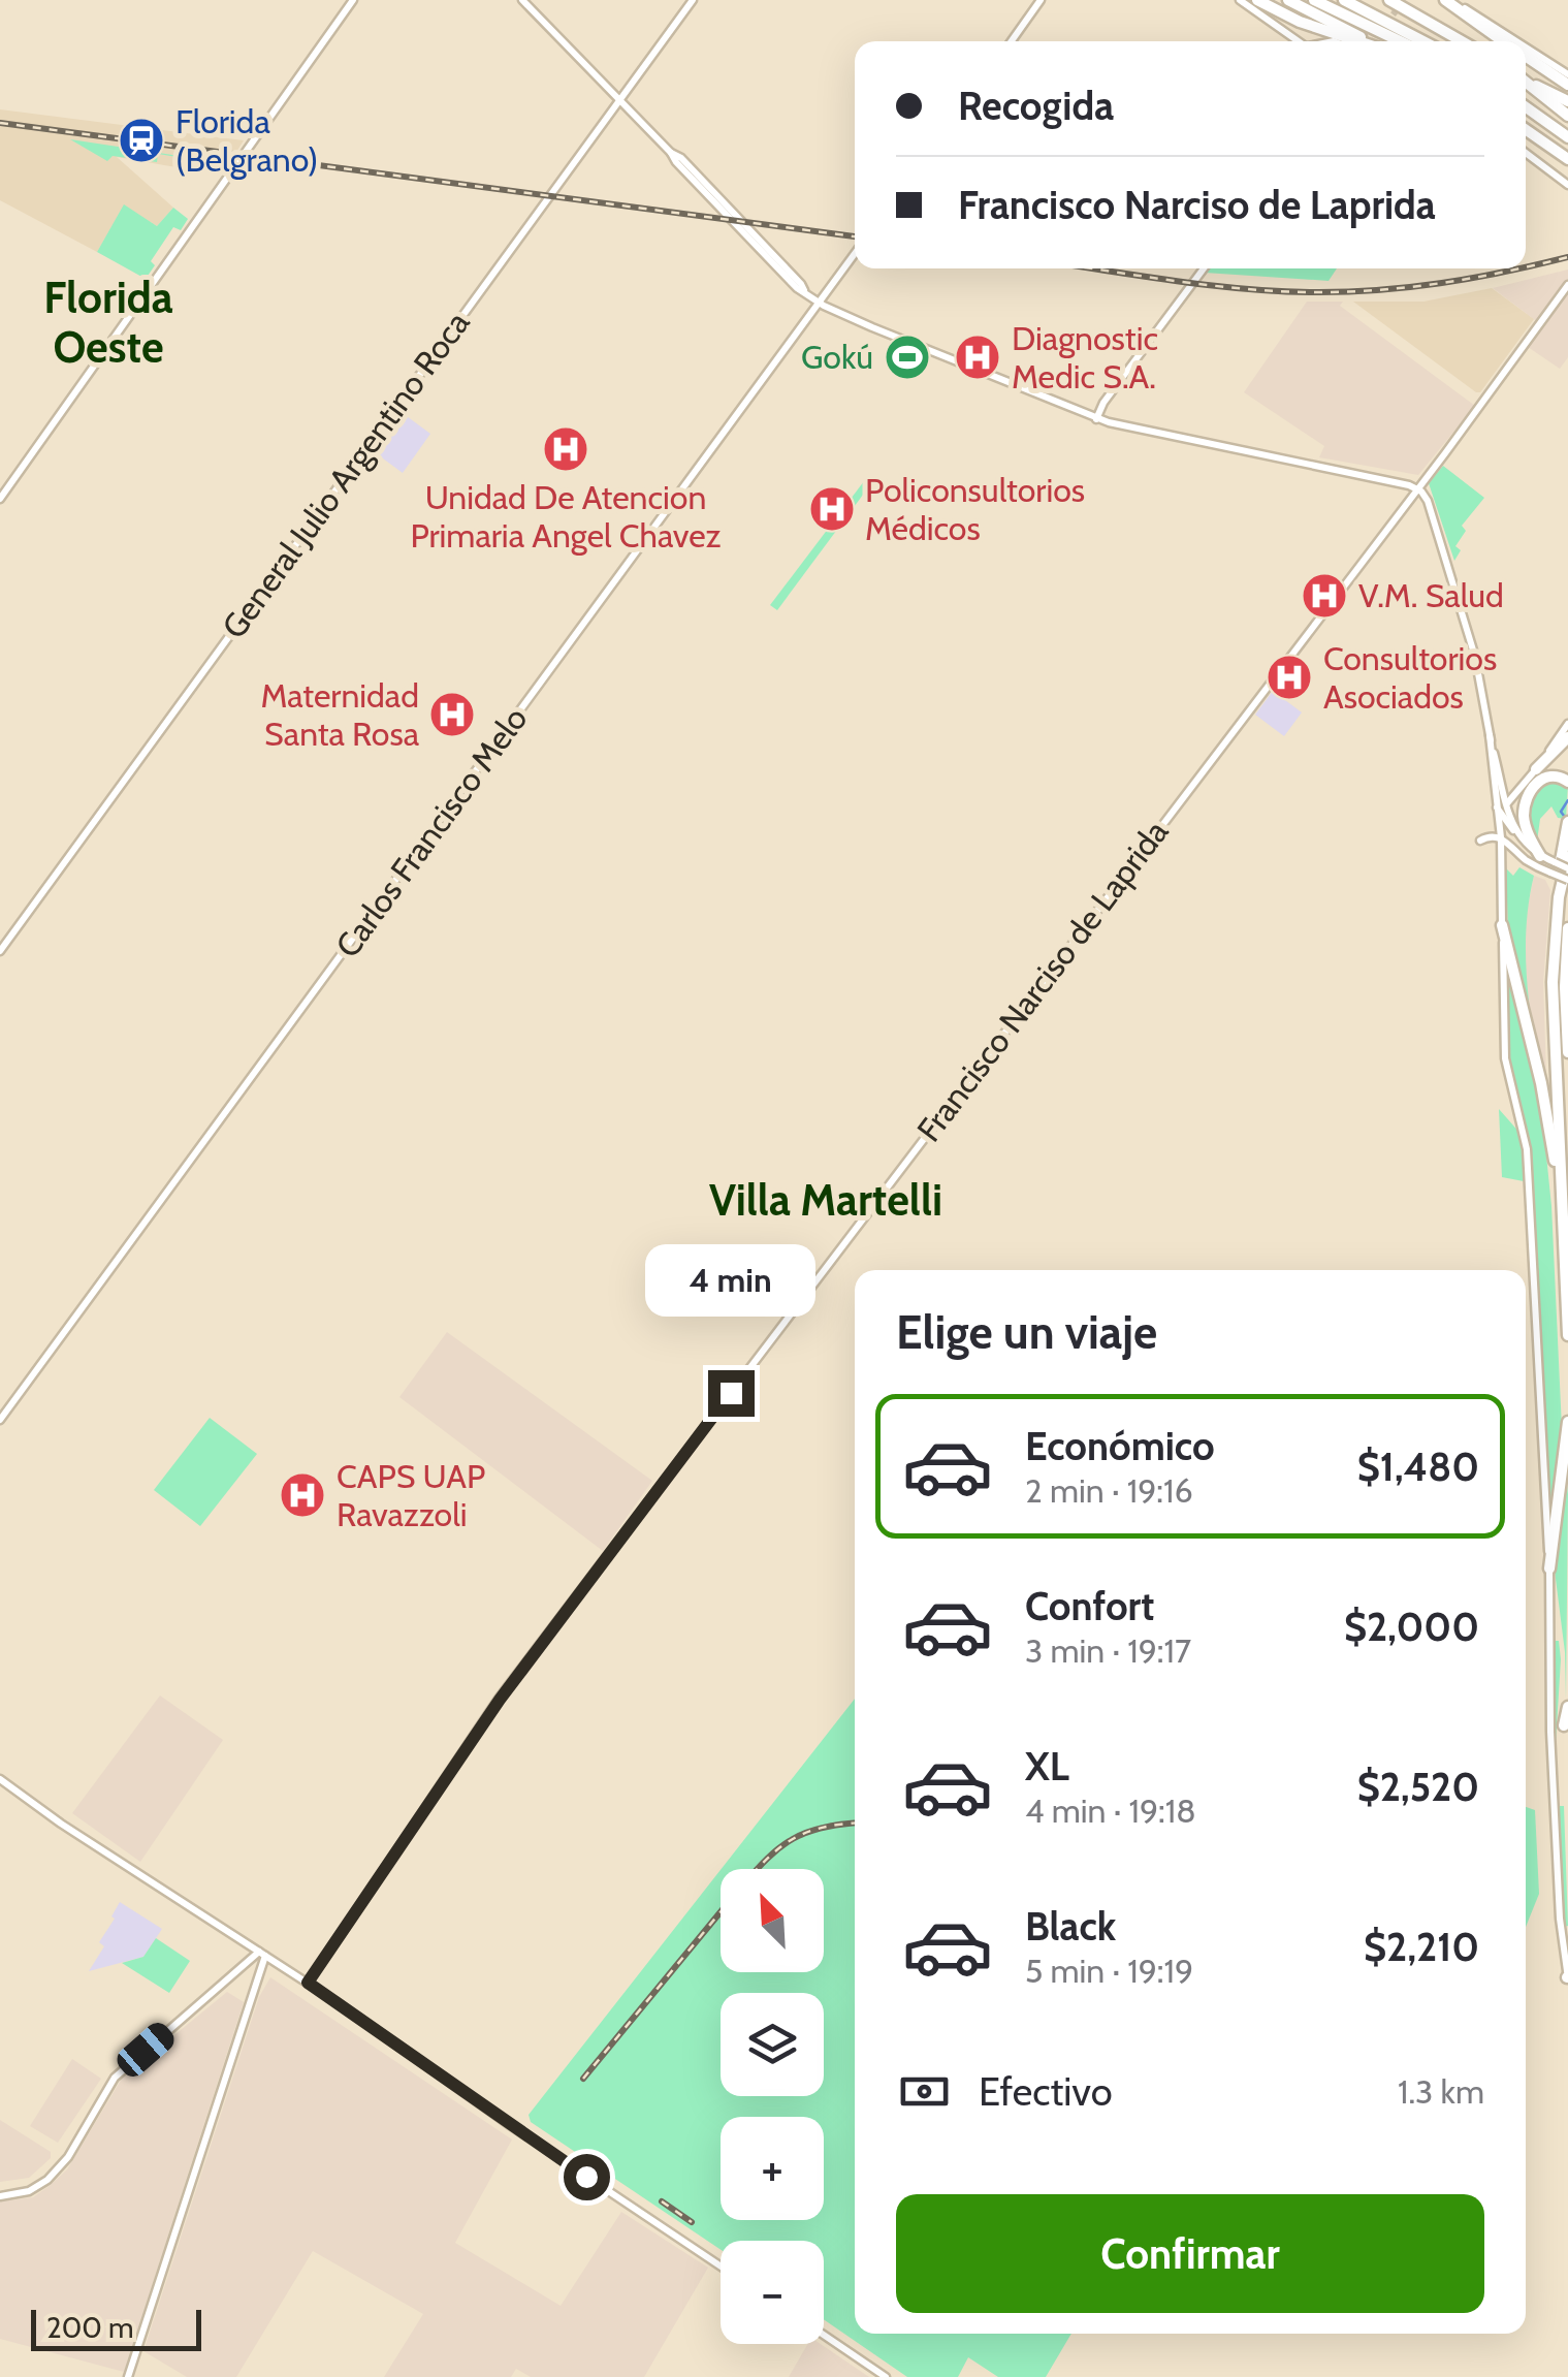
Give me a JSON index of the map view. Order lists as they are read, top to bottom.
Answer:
{
  "streets": {
    "street": ["General Julio Argentino Roca", "Carlos Francisco Melo", "Francisco Narciso de Laprida"]
  },
  "districts": ["Florida Oeste", "Villa Martelli"],
  "places": {
    "station": ["Florida (Belgrano)"],
    "sports": ["Gokú"],
    "hospital": [
      "Diagnostic Medic S.A.",
      "Unidad De Atencion Primaria Angel Chavez",
      "Policonsultorios Médicos",
      "V.M. Salud",
      "Consultorios Asociados",
      "Maternidad Santa Rosa",
      "CAPS UAP Ravazzoli"
    ]
  },
  "scale_bar": "200 m",
  "north": "top left",
  "page": {
    "banner": ["Recogida", "Francisco Narciso de Laprida"],
    "bubble": "4 min",
    "heading": "Elige un viaje",
    "list": [
      {
        "name": "Económico",
        "note": "2 min · 19:16",
        "value": "$1,480"
      },
      {
        "name": "Confort",
        "note": "3 min · 19:17",
        "value": "$2,000"
      },
      {
        "name": "XL",
        "note": "4 min · 19:18",
        "value": "$2,520"
      },
      {
        "name": "Black",
        "note": "5 min · 19:19",
        "value": "$2,210"
      }
    ],
    "map_buttons": ["+", "−"],
    "pay": ["Efectivo", "1.3 km"],
    "buttons": "Confirmar",
    "scale": "200 m"
  }
}
